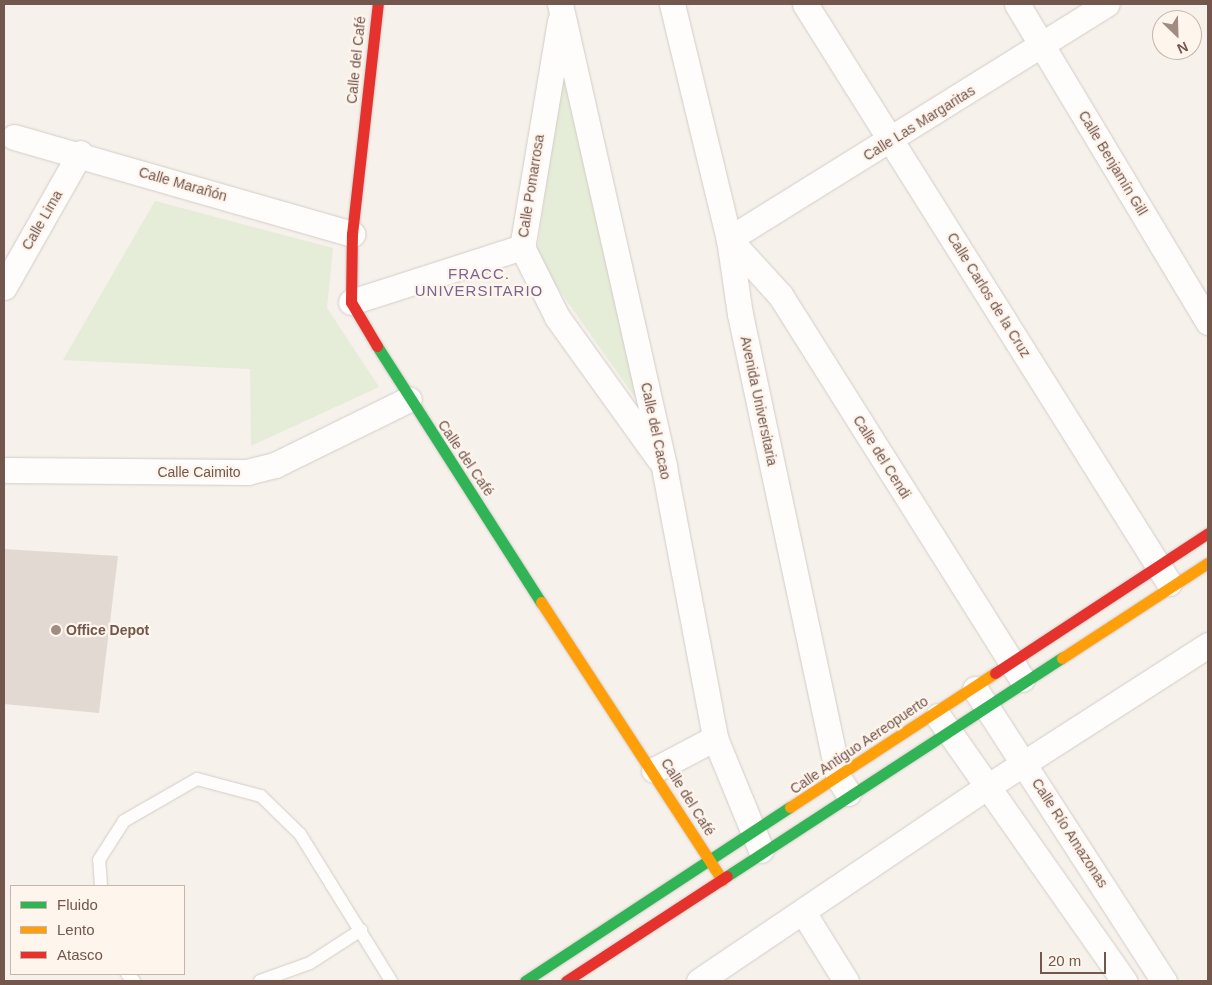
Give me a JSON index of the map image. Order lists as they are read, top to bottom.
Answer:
{
  "streets": {
    "main road": ["Calle del Café", "Calle Antiguo Aereopuerto"],
    "street": [
      "Calle Las Margaritas",
      "Calle Benjamín Gill",
      "Calle Marañón",
      "Calle Pomarrosa",
      "Calle Lima",
      "Calle Carlos de la Cruz",
      "Avenida Universitaria",
      "Calle del Cacao",
      "Calle del Cendi",
      "Calle Caimito",
      "Calle Río Amazonas"
    ]
  },
  "crossings": [
    ["Calle del Café", "Calle Marañón"],
    ["Calle del Café", "Calle Caimito"],
    ["Calle del Café", "Calle Antiguo Aereopuerto"],
    ["Calle Las Margaritas", "Calle Benjamín Gill"],
    ["Calle Las Margaritas", "Calle Carlos de la Cruz"],
    ["Calle Las Margaritas", "Avenida Universitaria"],
    ["Calle Las Margaritas", "Calle del Cendi"],
    ["Calle Marañón", "Calle Lima"],
    ["Calle Pomarrosa", "Calle del Cacao"],
    ["Calle Carlos de la Cruz", "Calle Antiguo Aereopuerto"],
    ["Avenida Universitaria", "Calle del Cendi"],
    ["Avenida Universitaria", "Calle Antiguo Aereopuerto"],
    ["Calle del Cacao", "Calle Antiguo Aereopuerto"],
    ["Calle del Cendi", "Calle Antiguo Aereopuerto"],
    ["Calle Antiguo Aereopuerto", "Calle Río Amazonas"]
  ],
  "districts": ["FRACC. UNIVERSITARIO"],
  "places": ["Office Depot"],
  "legend": ["Fluido", "Lento", "Atasco"],
  "scale_bar": "20 m",
  "north": "bottom right"
}
